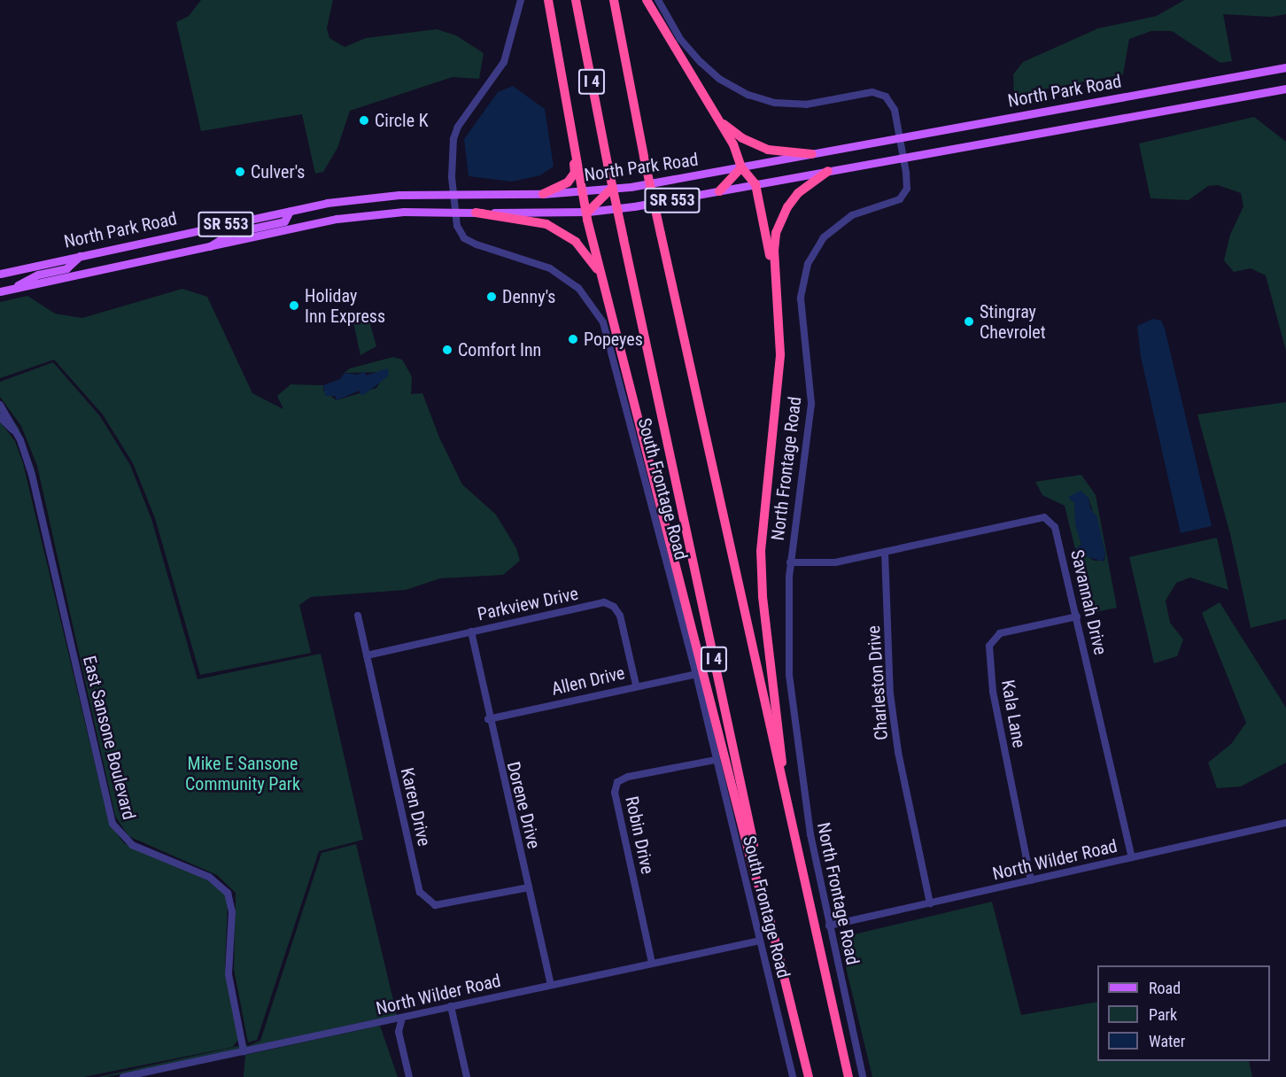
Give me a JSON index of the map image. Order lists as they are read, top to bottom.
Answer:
{
  "streets": {
    "highway": ["I 4"],
    "main road": ["North Park Road", "SR 553"],
    "street": [
      "North Frontage Road",
      "South Frontage Road",
      "Savannah Drive",
      "Parkview Drive",
      "Allen Drive",
      "Charleston Drive",
      "Kala Lane",
      "East Sansone Boulevard",
      "Dorene Drive",
      "Karen Drive",
      "Robin Drive",
      "North Wilder Road"
    ]
  },
  "crossings": [
    ["North Park Road", "North Frontage Road"],
    ["North Park Road", "South Frontage Road"],
    ["North Frontage Road", "North Wilder Road"],
    ["South Frontage Road", "Allen Drive"],
    ["South Frontage Road", "Robin Drive"],
    ["South Frontage Road", "North Wilder Road"],
    ["Savannah Drive", "Charleston Drive"],
    ["Savannah Drive", "Kala Lane"],
    ["Savannah Drive", "North Wilder Road"],
    ["Parkview Drive", "Allen Drive"],
    ["Parkview Drive", "Dorene Drive"],
    ["Parkview Drive", "Karen Drive"],
    ["Allen Drive", "Dorene Drive"],
    ["Charleston Drive", "North Wilder Road"],
    ["Kala Lane", "North Wilder Road"],
    ["East Sansone Boulevard", "North Wilder Road"],
    ["Dorene Drive", "Karen Drive"],
    ["Dorene Drive", "North Wilder Road"],
    ["Robin Drive", "North Wilder Road"]
  ],
  "parks": ["Mike E Sansone Community Park"],
  "places": [
    "Circle K",
    "Culver's",
    "Denny's",
    "Holiday Inn Express",
    "Stingray Chevrolet",
    "Popeyes",
    "Comfort Inn"
  ],
  "legend": ["Road", "Park", "Water"]
}
